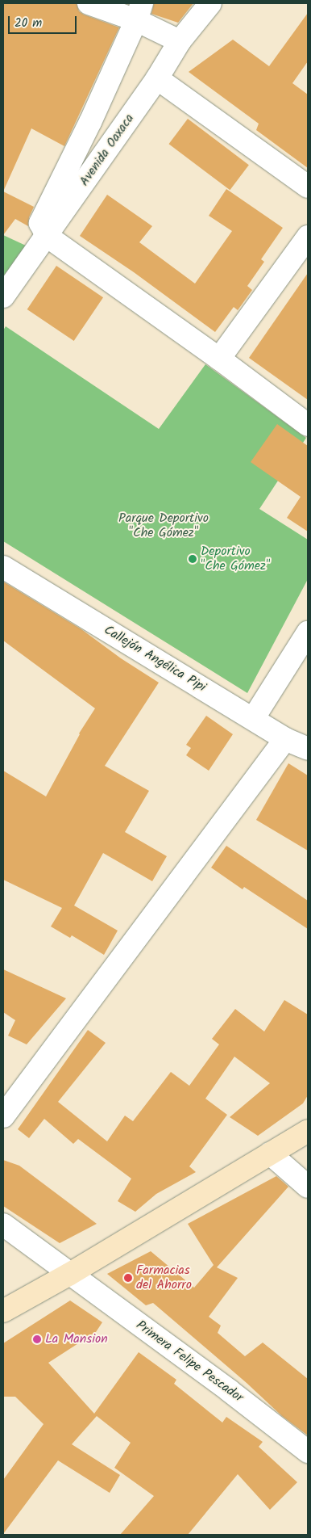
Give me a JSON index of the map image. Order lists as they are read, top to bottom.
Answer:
{
  "streets": {
    "street": ["Avenida Oaxaca", "Callejón Angélica Pipi", "Primera Felipe Pescador"]
  },
  "parks": ["Parque Deportivo \"Che Gómez\""],
  "places": ["Deportivo \"Che Gómez\"", "Farmacias del Ahorro", "La Mansion"],
  "scale_bar": "20 m"
}
